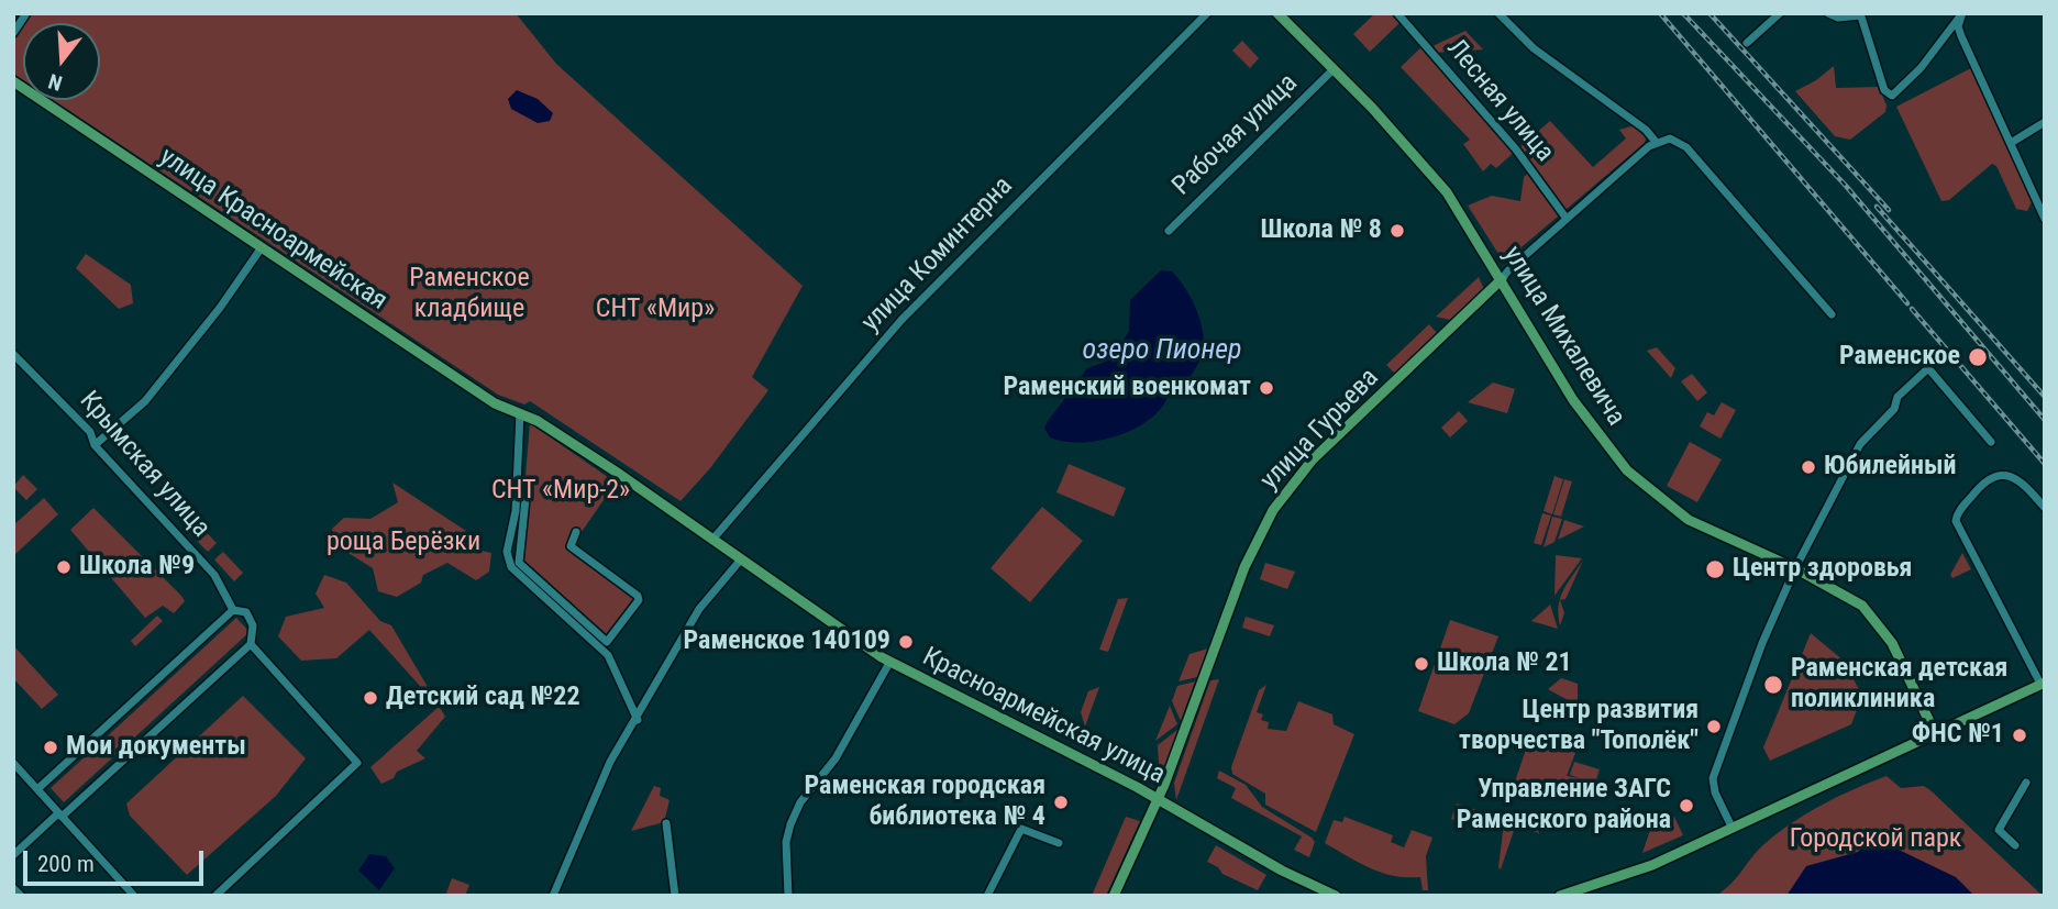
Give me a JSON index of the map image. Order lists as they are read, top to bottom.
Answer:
{
  "streets": {
    "main road": [
      "улица Красноармейская",
      "улица Михалевича",
      "улица Гурьева",
      "Красноармейская улица"
    ],
    "street": [
      "Лесная улица",
      "Рабочая улица",
      "улица Коминтерна",
      "Крымская улица"
    ]
  },
  "crossings": [
    ["Лесная улица", "улица Гурьева"],
    ["Рабочая улица", "улица Михалевича"],
    ["улица Красноармейская", "улица Коминтерна"],
    ["улица Красноармейская", "Красноармейская улица"],
    ["улица Михалевича", "улица Гурьева"],
    ["улица Гурьева", "Красноармейская улица"]
  ],
  "water": ["озеро Пионер"],
  "parks": [
    "Раменское кладбище",
    "СНТ «Мир»",
    "СНТ «Мир-2»",
    "роща Берёзки",
    "Городской парк"
  ],
  "places": [
    "Школа № 8",
    "Раменское",
    "Раменский военкомат",
    "Юбилейный",
    "Школа №9",
    "Центр здоровья",
    "Раменское 140109",
    "Школа № 21",
    "Раменская детская поликлиника",
    "Детский сад №22",
    "Центр развития творчества \"Тополёк\"",
    "ФНС №1",
    "Мои документы",
    "Раменская городская библиотека № 4",
    "Управление ЗАГС Раменского района"
  ],
  "scale_bar": "200 m",
  "north": "bottom"
}
